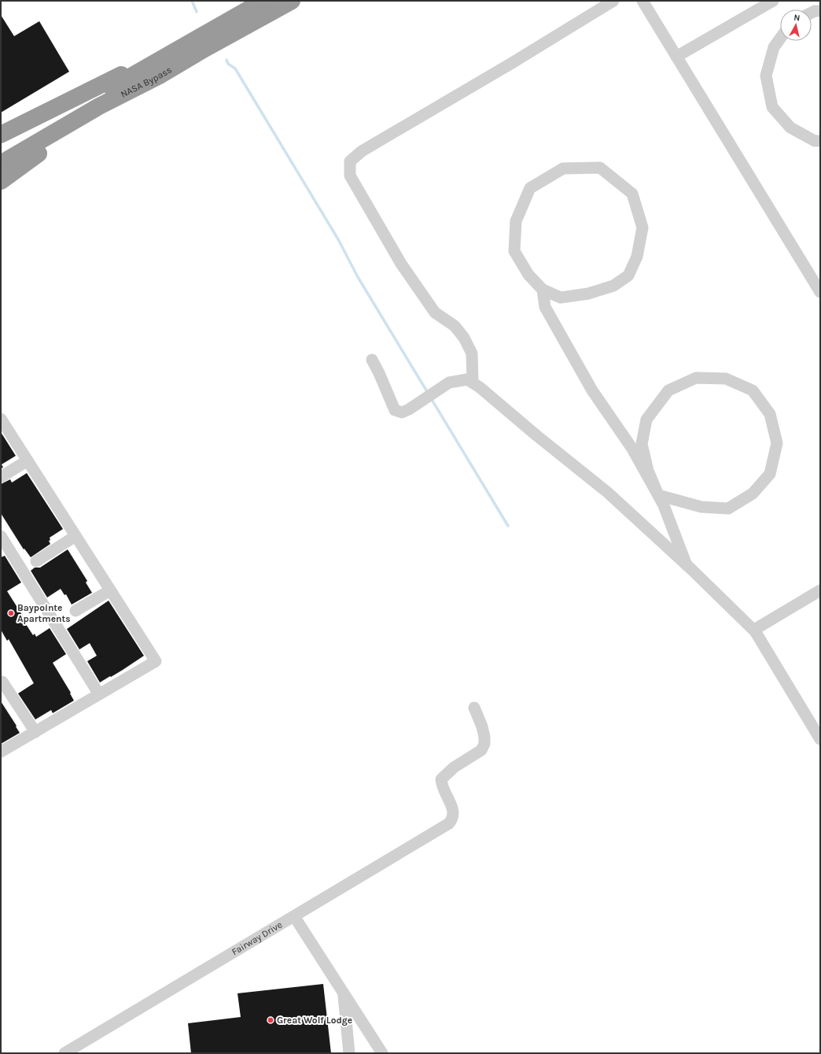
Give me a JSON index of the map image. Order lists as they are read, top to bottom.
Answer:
{
  "streets": {
    "highway": ["NASA Bypass"],
    "street": ["Fairway Drive"]
  },
  "places": ["Baypointe Apartments", "Great Wolf Lodge"],
  "north": "top"
}
